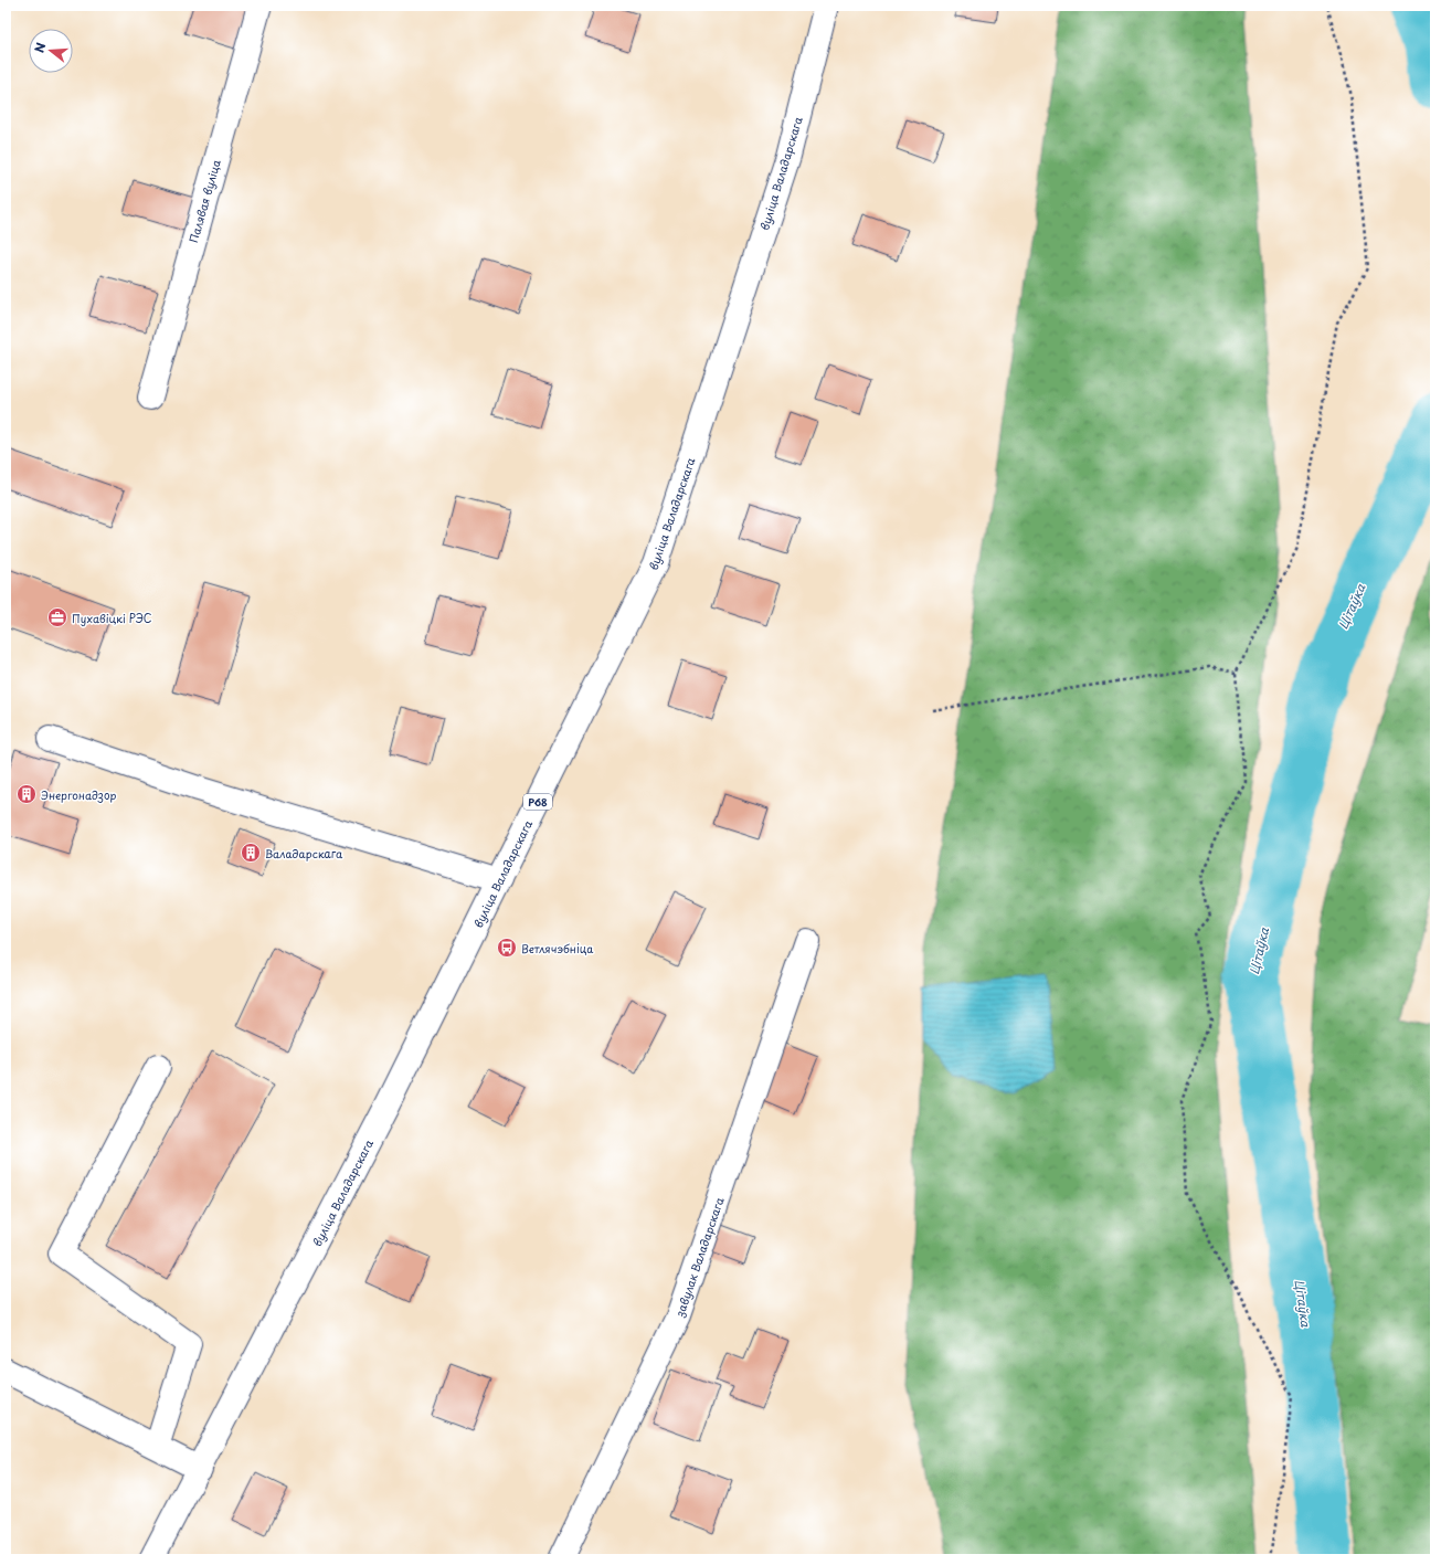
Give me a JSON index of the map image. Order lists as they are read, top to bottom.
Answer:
{
  "streets": {
    "main road": [
      "вуліца Валадарскага",
      "Палявая вуліца",
      "Р68",
      "завулак Валадарскага"
    ]
  },
  "water": ["Цітаўка"],
  "places": {
    "office": ["Пухавіцкі РЭС"],
    "building": ["Энергонадзор", "Валадарскага"],
    "bus stop": ["Ветлячэбніца"]
  },
  "north": "left"
}
